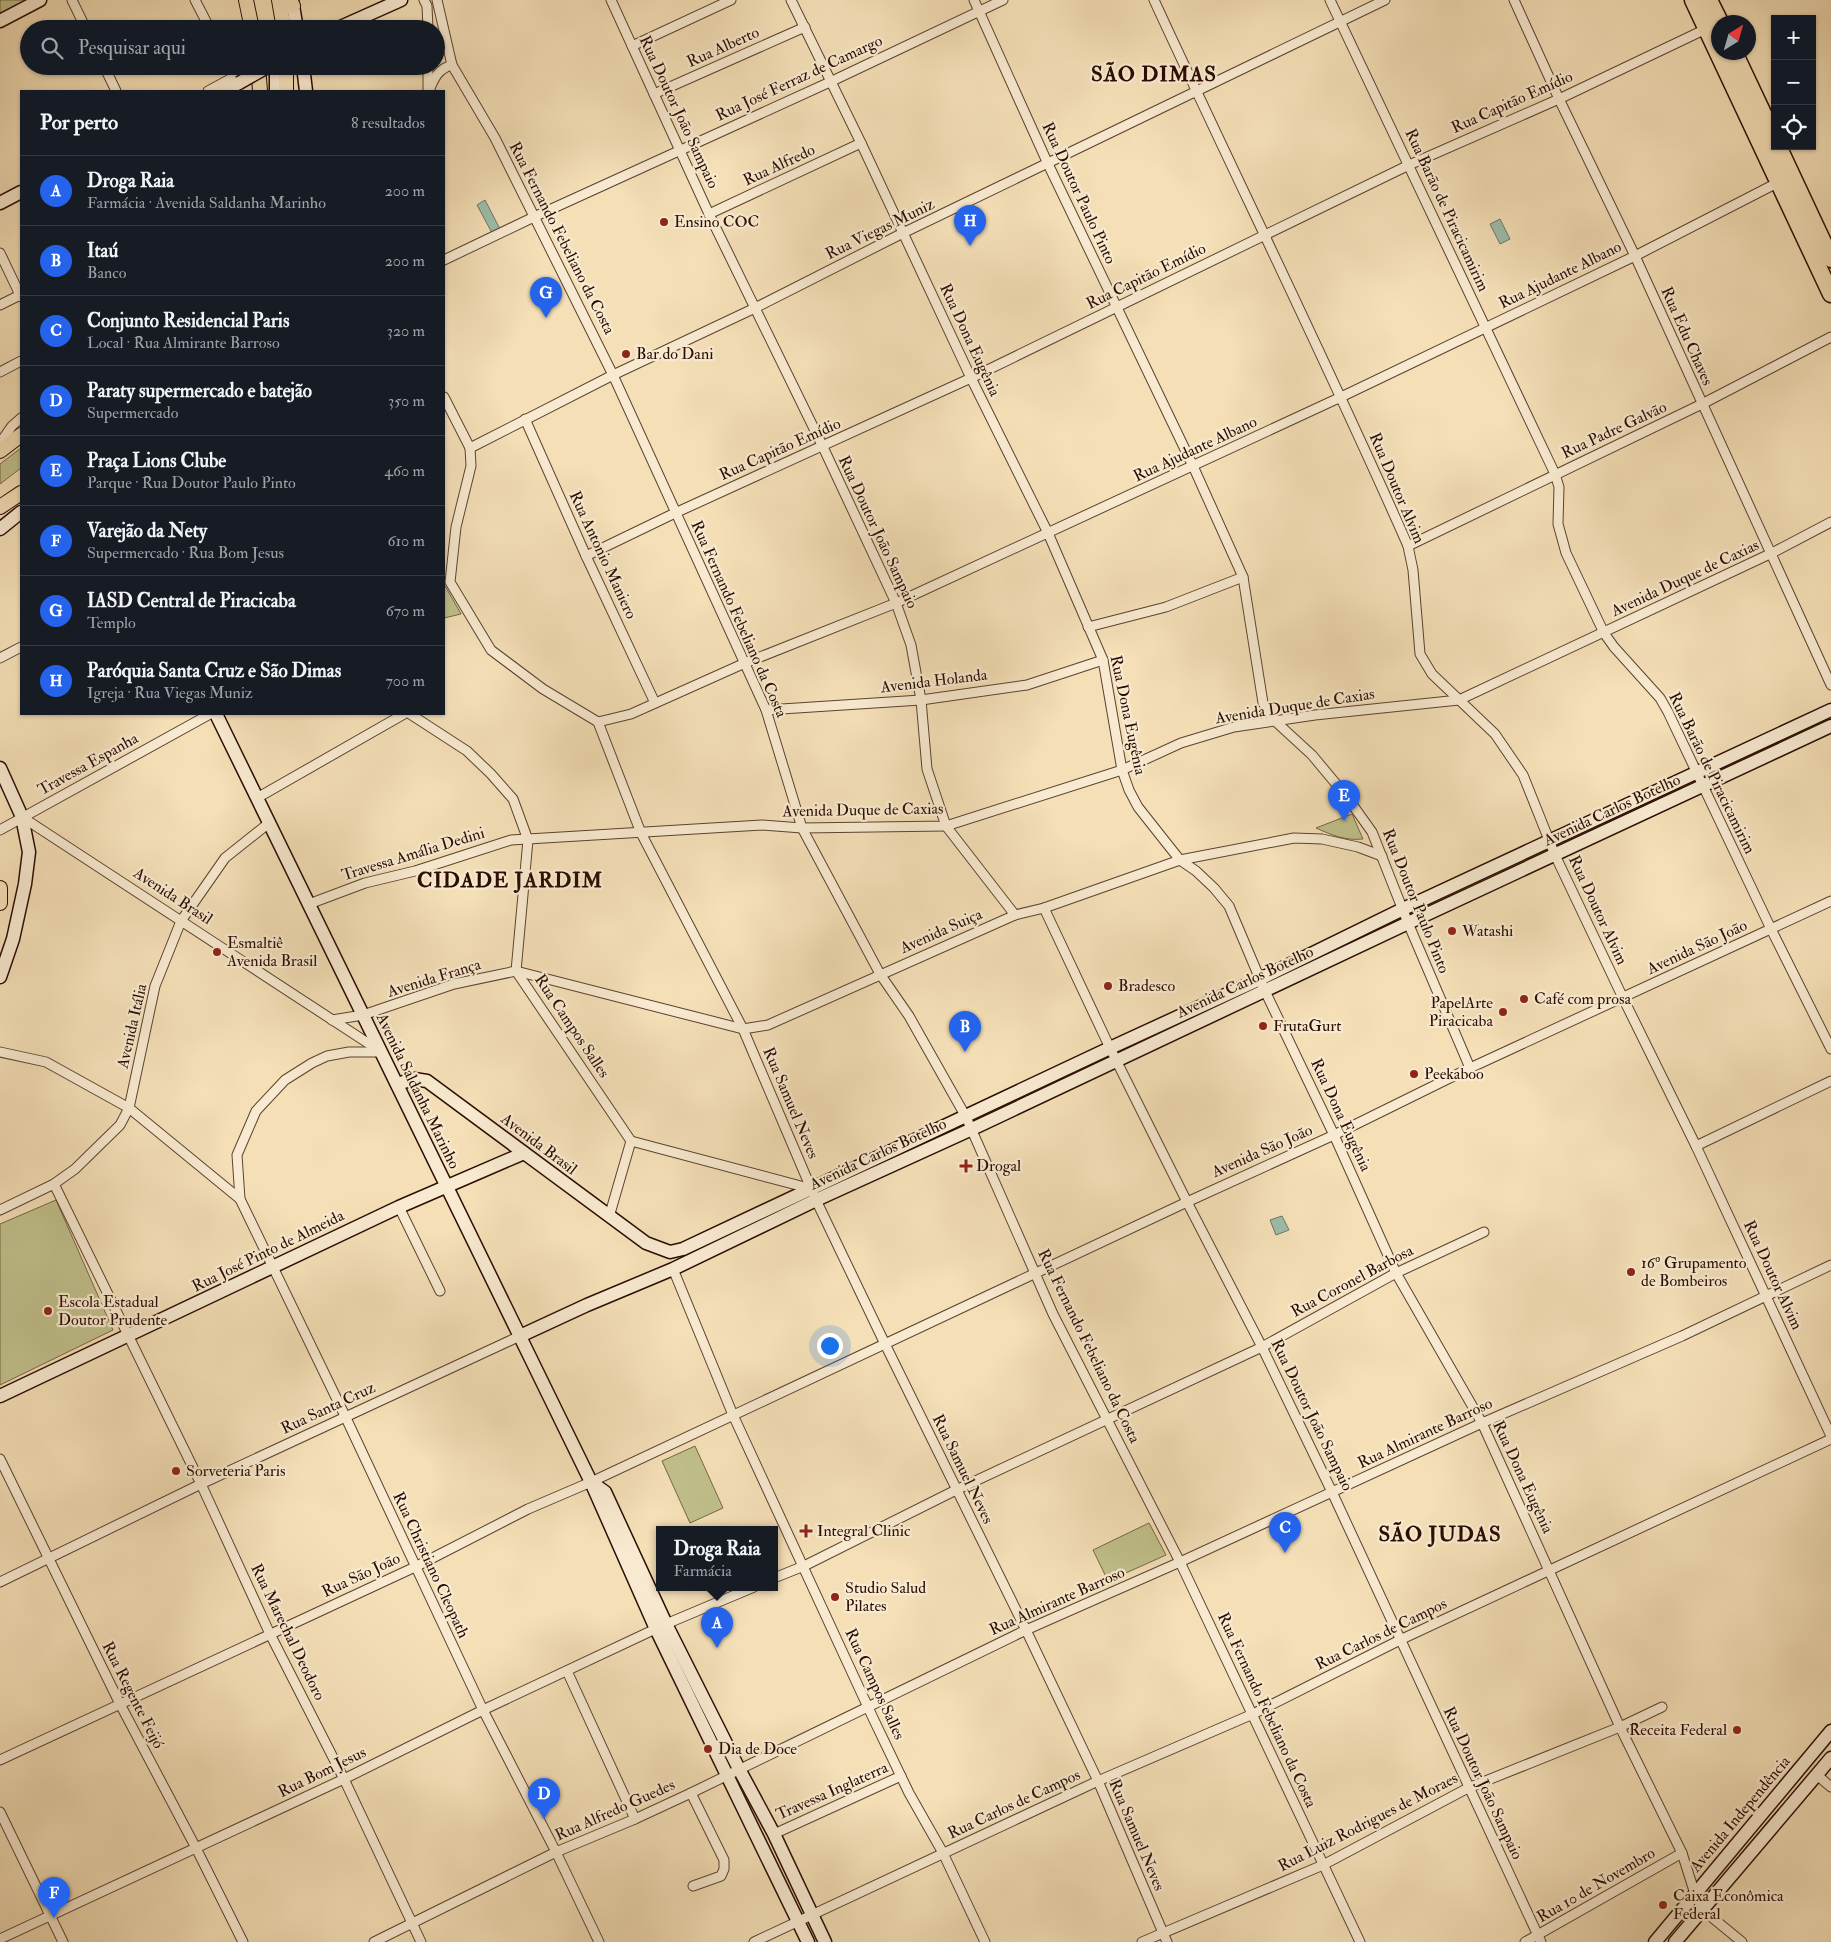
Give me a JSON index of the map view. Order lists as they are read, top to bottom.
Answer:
{
  "streets": {
    "main road": [
      "Avenida Carlos Botelho",
      "Avenida Brasil",
      "Avenida Saldanha Marinho",
      "Rua José Pinto de Almeida",
      "Rua Santa Cruz",
      "Avenida Independência"
    ],
    "street": [
      "Rua Alberto",
      "Rua José Ferraz de Camargo",
      "Rua Capitão Emídio",
      "Rua Doutor João Sampaio",
      "Rua Alfredo",
      "Rua Doutor Paulo Pinto",
      "Rua Barão de Piracicamirim",
      "Rua Viegas Muniz",
      "Rua Fernando Febeliano da Costa",
      "Rua Ajudante Albano",
      "Rua Edu Chaves",
      "Rua Dona Eugênia",
      "Rua Padre Galvão",
      "Rua Doutor Alvim",
      "Rua Antonio Maniero",
      "Avenida Duque de Caxias",
      "Avenida Holanda",
      "Travessa Espanha",
      "Travessa Amália Dedini",
      "Avenida Suiça",
      "Avenida São João",
      "Avenida França",
      "Avenida Itália",
      "Rua Campos Salles",
      "Rua Samuel Neves",
      "Rua Coronel Barbosa",
      "Rua Almirante Barroso",
      "Rua Christiano Cleopath",
      "Rua São João",
      "Rua Marechal Deodoro",
      "Rua Carlos de Campos",
      "Rua Regente Feijó",
      "Rua Bom Jesus",
      "Travessa Inglaterra",
      "Rua Alfredo Guedes",
      "Rua Luiz Rodrigues de Moraes",
      "Rua 10 de Novembro"
    ]
  },
  "crossings": [
    ["Rua Alberto", "Rua Doutor João Sampaio"],
    ["Rua Alberto", "Rua Dona Eugênia"],
    ["Rua José Ferraz de Camargo", "Rua Doutor João Sampaio"],
    ["Rua José Ferraz de Camargo", "Rua Doutor Paulo Pinto"],
    ["Rua José Ferraz de Camargo", "Rua Fernando Febeliano da Costa"],
    ["Rua José Ferraz de Camargo", "Rua Dona Eugênia"],
    ["Rua Capitão Emídio", "Rua Doutor João Sampaio"],
    ["Rua Capitão Emídio", "Rua Doutor Paulo Pinto"],
    ["Rua Capitão Emídio", "Rua Barão de Piracicamirim"],
    ["Rua Capitão Emídio", "Rua Fernando Febeliano da Costa"],
    ["Rua Capitão Emídio", "Rua Edu Chaves"],
    ["Rua Capitão Emídio", "Rua Dona Eugênia"],
    ["Rua Capitão Emídio", "Rua Doutor Alvim"],
    ["Rua Capitão Emídio", "Rua Antonio Maniero"],
    ["Rua Doutor João Sampaio", "Rua Alfredo"],
    ["Rua Doutor João Sampaio", "Rua Viegas Muniz"],
    ["Rua Doutor João Sampaio", "Rua Ajudante Albano"],
    ["Rua Doutor João Sampaio", "Avenida Duque de Caxias"],
    ["Rua Doutor João Sampaio", "Avenida Holanda"],
    ["Rua Doutor João Sampaio", "Avenida Carlos Botelho"],
    ["Rua Doutor João Sampaio", "Avenida Suiça"],
    ["Rua Doutor João Sampaio", "Avenida São João"],
    ["Rua Doutor João Sampaio", "Rua Coronel Barbosa"],
    ["Rua Doutor João Sampaio", "Rua Almirante Barroso"],
    ["Rua Doutor João Sampaio", "Rua Carlos de Campos"],
    ["Rua Doutor João Sampaio", "Rua Luiz Rodrigues de Moraes"],
    ["Rua Doutor João Sampaio", "Rua 10 de Novembro"],
    ["Rua Alfredo", "Rua Dona Eugênia"],
    ["Rua Doutor Paulo Pinto", "Rua Viegas Muniz"],
    ["Rua Doutor Paulo Pinto", "Rua Ajudante Albano"],
    ["Rua Doutor Paulo Pinto", "Avenida Duque de Caxias"],
    ["Rua Doutor Paulo Pinto", "Avenida Carlos Botelho"],
    ["Rua Doutor Paulo Pinto", "Avenida Suiça"],
    ["Rua Doutor Paulo Pinto", "Avenida São João"],
    ["Rua Barão de Piracicamirim", "Rua Viegas Muniz"],
    ["Rua Barão de Piracicamirim", "Rua Ajudante Albano"],
    ["Rua Barão de Piracicamirim", "Rua Padre Galvão"],
    ["Rua Barão de Piracicamirim", "Avenida Duque de Caxias"],
    ["Rua Barão de Piracicamirim", "Avenida Carlos Botelho"],
    ["Rua Barão de Piracicamirim", "Avenida São João"],
    ["Rua Viegas Muniz", "Rua Fernando Febeliano da Costa"],
    ["Rua Viegas Muniz", "Rua Dona Eugênia"],
    ["Rua Viegas Muniz", "Rua Doutor Alvim"],
    ["Rua Viegas Muniz", "Rua Antonio Maniero"],
    ["Rua Fernando Febeliano da Costa", "Rua Ajudante Albano"],
    ["Rua Fernando Febeliano da Costa", "Avenida Duque de Caxias"],
    ["Rua Fernando Febeliano da Costa", "Avenida Holanda"],
    ["Rua Fernando Febeliano da Costa", "Avenida Carlos Botelho"],
    ["Rua Fernando Febeliano da Costa", "Avenida Suiça"],
    ["Rua Fernando Febeliano da Costa", "Avenida São João"],
    ["Rua Fernando Febeliano da Costa", "Rua Coronel Barbosa"],
    ["Rua Fernando Febeliano da Costa", "Rua Almirante Barroso"],
    ["Rua Fernando Febeliano da Costa", "Rua Carlos de Campos"],
    ["Rua Fernando Febeliano da Costa", "Rua Luiz Rodrigues de Moraes"],
    ["Rua Ajudante Albano", "Rua Edu Chaves"],
    ["Rua Ajudante Albano", "Rua Dona Eugênia"],
    ["Rua Ajudante Albano", "Rua Doutor Alvim"],
    ["Rua Ajudante Albano", "Rua Antonio Maniero"],
    ["Rua Ajudante Albano", "Rua Samuel Neves"],
    ["Rua Edu Chaves", "Rua Padre Galvão"],
    ["Rua Edu Chaves", "Avenida Duque de Caxias"],
    ["Rua Dona Eugênia", "Avenida Duque de Caxias"],
    ["Rua Dona Eugênia", "Avenida Holanda"],
    ["Rua Dona Eugênia", "Avenida Carlos Botelho"],
    ["Rua Dona Eugênia", "Avenida Suiça"],
    ["Rua Dona Eugênia", "Avenida São João"],
    ["Rua Dona Eugênia", "Rua Coronel Barbosa"],
    ["Rua Dona Eugênia", "Rua Almirante Barroso"],
    ["Rua Dona Eugênia", "Rua Carlos de Campos"],
    ["Rua Dona Eugênia", "Avenida Independência"],
    ["Rua Dona Eugênia", "Rua Luiz Rodrigues de Moraes"],
    ["Rua Dona Eugênia", "Rua 10 de Novembro"],
    ["Rua Padre Galvão", "Rua Doutor Alvim"],
    ["Rua Doutor Alvim", "Avenida Duque de Caxias"],
    ["Rua Doutor Alvim", "Avenida Carlos Botelho"],
    ["Rua Doutor Alvim", "Avenida São João"],
    ["Rua Doutor Alvim", "Rua Almirante Barroso"],
    ["Rua Doutor Alvim", "Rua Carlos de Campos"],
    ["Avenida Duque de Caxias", "Travessa Amália Dedini"],
    ["Avenida Duque de Caxias", "Rua Campos Salles"],
    ["Avenida Duque de Caxias", "Rua Samuel Neves"],
    ["Travessa Espanha", "Avenida Brasil"],
    ["Avenida Carlos Botelho", "Avenida Brasil"],
    ["Avenida Carlos Botelho", "Rua Campos Salles"],
    ["Avenida Carlos Botelho", "Rua Samuel Neves"],
    ["Avenida Carlos Botelho", "Rua Santa Cruz"],
    ["Travessa Amália Dedini", "Rua Campos Salles"],
    ["Travessa Amália Dedini", "Avenida Saldanha Marinho"],
    ["Avenida Brasil", "Avenida França"],
    ["Avenida Brasil", "Avenida Itália"],
    ["Avenida Brasil", "Avenida Saldanha Marinho"],
    ["Avenida Brasil", "Rua José Pinto de Almeida"],
    ["Avenida Suiça", "Avenida França"],
    ["Avenida Suiça", "Rua Campos Salles"],
    ["Avenida Suiça", "Rua Samuel Neves"],
    ["Avenida São João", "Rua Campos Salles"],
    ["Avenida São João", "Rua Samuel Neves"],
    ["Avenida São João", "Rua São João"],
    ["Avenida França", "Rua Campos Salles"],
    ["Avenida França", "Avenida Saldanha Marinho"],
    ["Avenida Itália", "Avenida Saldanha Marinho"],
    ["Avenida Itália", "Rua Marechal Deodoro"],
    ["Rua Campos Salles", "Rua Coronel Barbosa"],
    ["Rua Campos Salles", "Rua Santa Cruz"],
    ["Rua Campos Salles", "Rua Almirante Barroso"],
    ["Rua Campos Salles", "Rua São João"],
    ["Rua Campos Salles", "Rua Carlos de Campos"],
    ["Rua Campos Salles", "Travessa Inglaterra"],
    ["Rua Campos Salles", "Rua Alfredo Guedes"],
    ["Avenida Saldanha Marinho", "Rua José Pinto de Almeida"],
    ["Avenida Saldanha Marinho", "Rua Santa Cruz"],
    ["Avenida Saldanha Marinho", "Rua São João"],
    ["Avenida Saldanha Marinho", "Rua Carlos de Campos"],
    ["Avenida Saldanha Marinho", "Rua Bom Jesus"],
    ["Avenida Saldanha Marinho", "Travessa Inglaterra"],
    ["Avenida Saldanha Marinho", "Rua Alfredo Guedes"],
    ["Rua Samuel Neves", "Rua Coronel Barbosa"],
    ["Rua Samuel Neves", "Rua Almirante Barroso"],
    ["Rua Samuel Neves", "Rua Carlos de Campos"],
    ["Rua Samuel Neves", "Rua Luiz Rodrigues de Moraes"],
    ["Rua José Pinto de Almeida", "Rua Christiano Cleopath"],
    ["Rua José Pinto de Almeida", "Rua Marechal Deodoro"],
    ["Rua Santa Cruz", "Rua Christiano Cleopath"],
    ["Rua Santa Cruz", "Rua Marechal Deodoro"],
    ["Rua Santa Cruz", "Rua Regente Feijó"],
    ["Rua Almirante Barroso", "Rua Alfredo Guedes"],
    ["Rua Christiano Cleopath", "Rua São João"],
    ["Rua Christiano Cleopath", "Rua Bom Jesus"],
    ["Rua Christiano Cleopath", "Rua Alfredo Guedes"],
    ["Rua São João", "Rua Marechal Deodoro"],
    ["Rua São João", "Rua Regente Feijó"],
    ["Rua Marechal Deodoro", "Rua Bom Jesus"],
    ["Rua Marechal Deodoro", "Rua Alfredo Guedes"],
    ["Rua Regente Feijó", "Rua Bom Jesus"]
  ],
  "districts": ["SÃO DIMAS", "CIDADE JARDIM", "SÃO JUDAS"],
  "places": {
    "other": [
      "Ensino COC",
      "Bar do Dani",
      "Watashi",
      "Esmaltiê Avenida Brasil",
      "Bradesco",
      "Café com prosa",
      "PapelArte Piracicaba",
      "FrutaGurt",
      "Peekaboo",
      "16º Grupamento de Bombeiros",
      "Escola Estadual Doutor Prudente",
      "Sorveteria Paris",
      "Studio Salud Pilates",
      "Receita Federal",
      "Dia de Doce",
      "Caixa Econômica Federal"
    ],
    "health": ["Drogal", "Integral Clinic"]
  },
  "north": "top right",
  "page": {
    "map_buttons": ["+", "−"],
    "search": "Pesquisar aqui",
    "heading": ["Por perto", "8 resultados"],
    "list": [
      {
        "mark": "A",
        "name": "Droga Raia",
        "note": "Farmácia · Avenida Saldanha Marinho",
        "value": "200 m"
      },
      {
        "mark": "B",
        "name": "Itaú",
        "note": "Banco",
        "value": "200 m"
      },
      {
        "mark": "C",
        "name": "Conjunto Residencial Paris",
        "note": "Local · Rua Almirante Barroso",
        "value": "320 m"
      },
      {
        "mark": "D",
        "name": "Paraty supermercado e batejão",
        "note": "Supermercado",
        "value": "350 m"
      },
      {
        "mark": "E",
        "name": "Praça Lions Clube",
        "note": "Parque · Rua Doutor Paulo Pinto",
        "value": "460 m"
      },
      {
        "mark": "F",
        "name": "Varejão da Nety",
        "note": "Supermercado · Rua Bom Jesus",
        "value": "610 m"
      },
      {
        "mark": "G",
        "name": "IASD Central de Piracicaba",
        "note": "Templo",
        "value": "670 m"
      },
      {
        "mark": "H",
        "name": "Paróquia Santa Cruz e São Dimas",
        "note": "Igreja · Rua Viegas Muniz",
        "value": "700 m"
      }
    ],
    "pins": [
      "H",
      "G",
      "E",
      "B",
      "C",
      "A",
      "D",
      "F"
    ],
    "popup": ["Droga Raia", "Farmácia"]
  }
}
